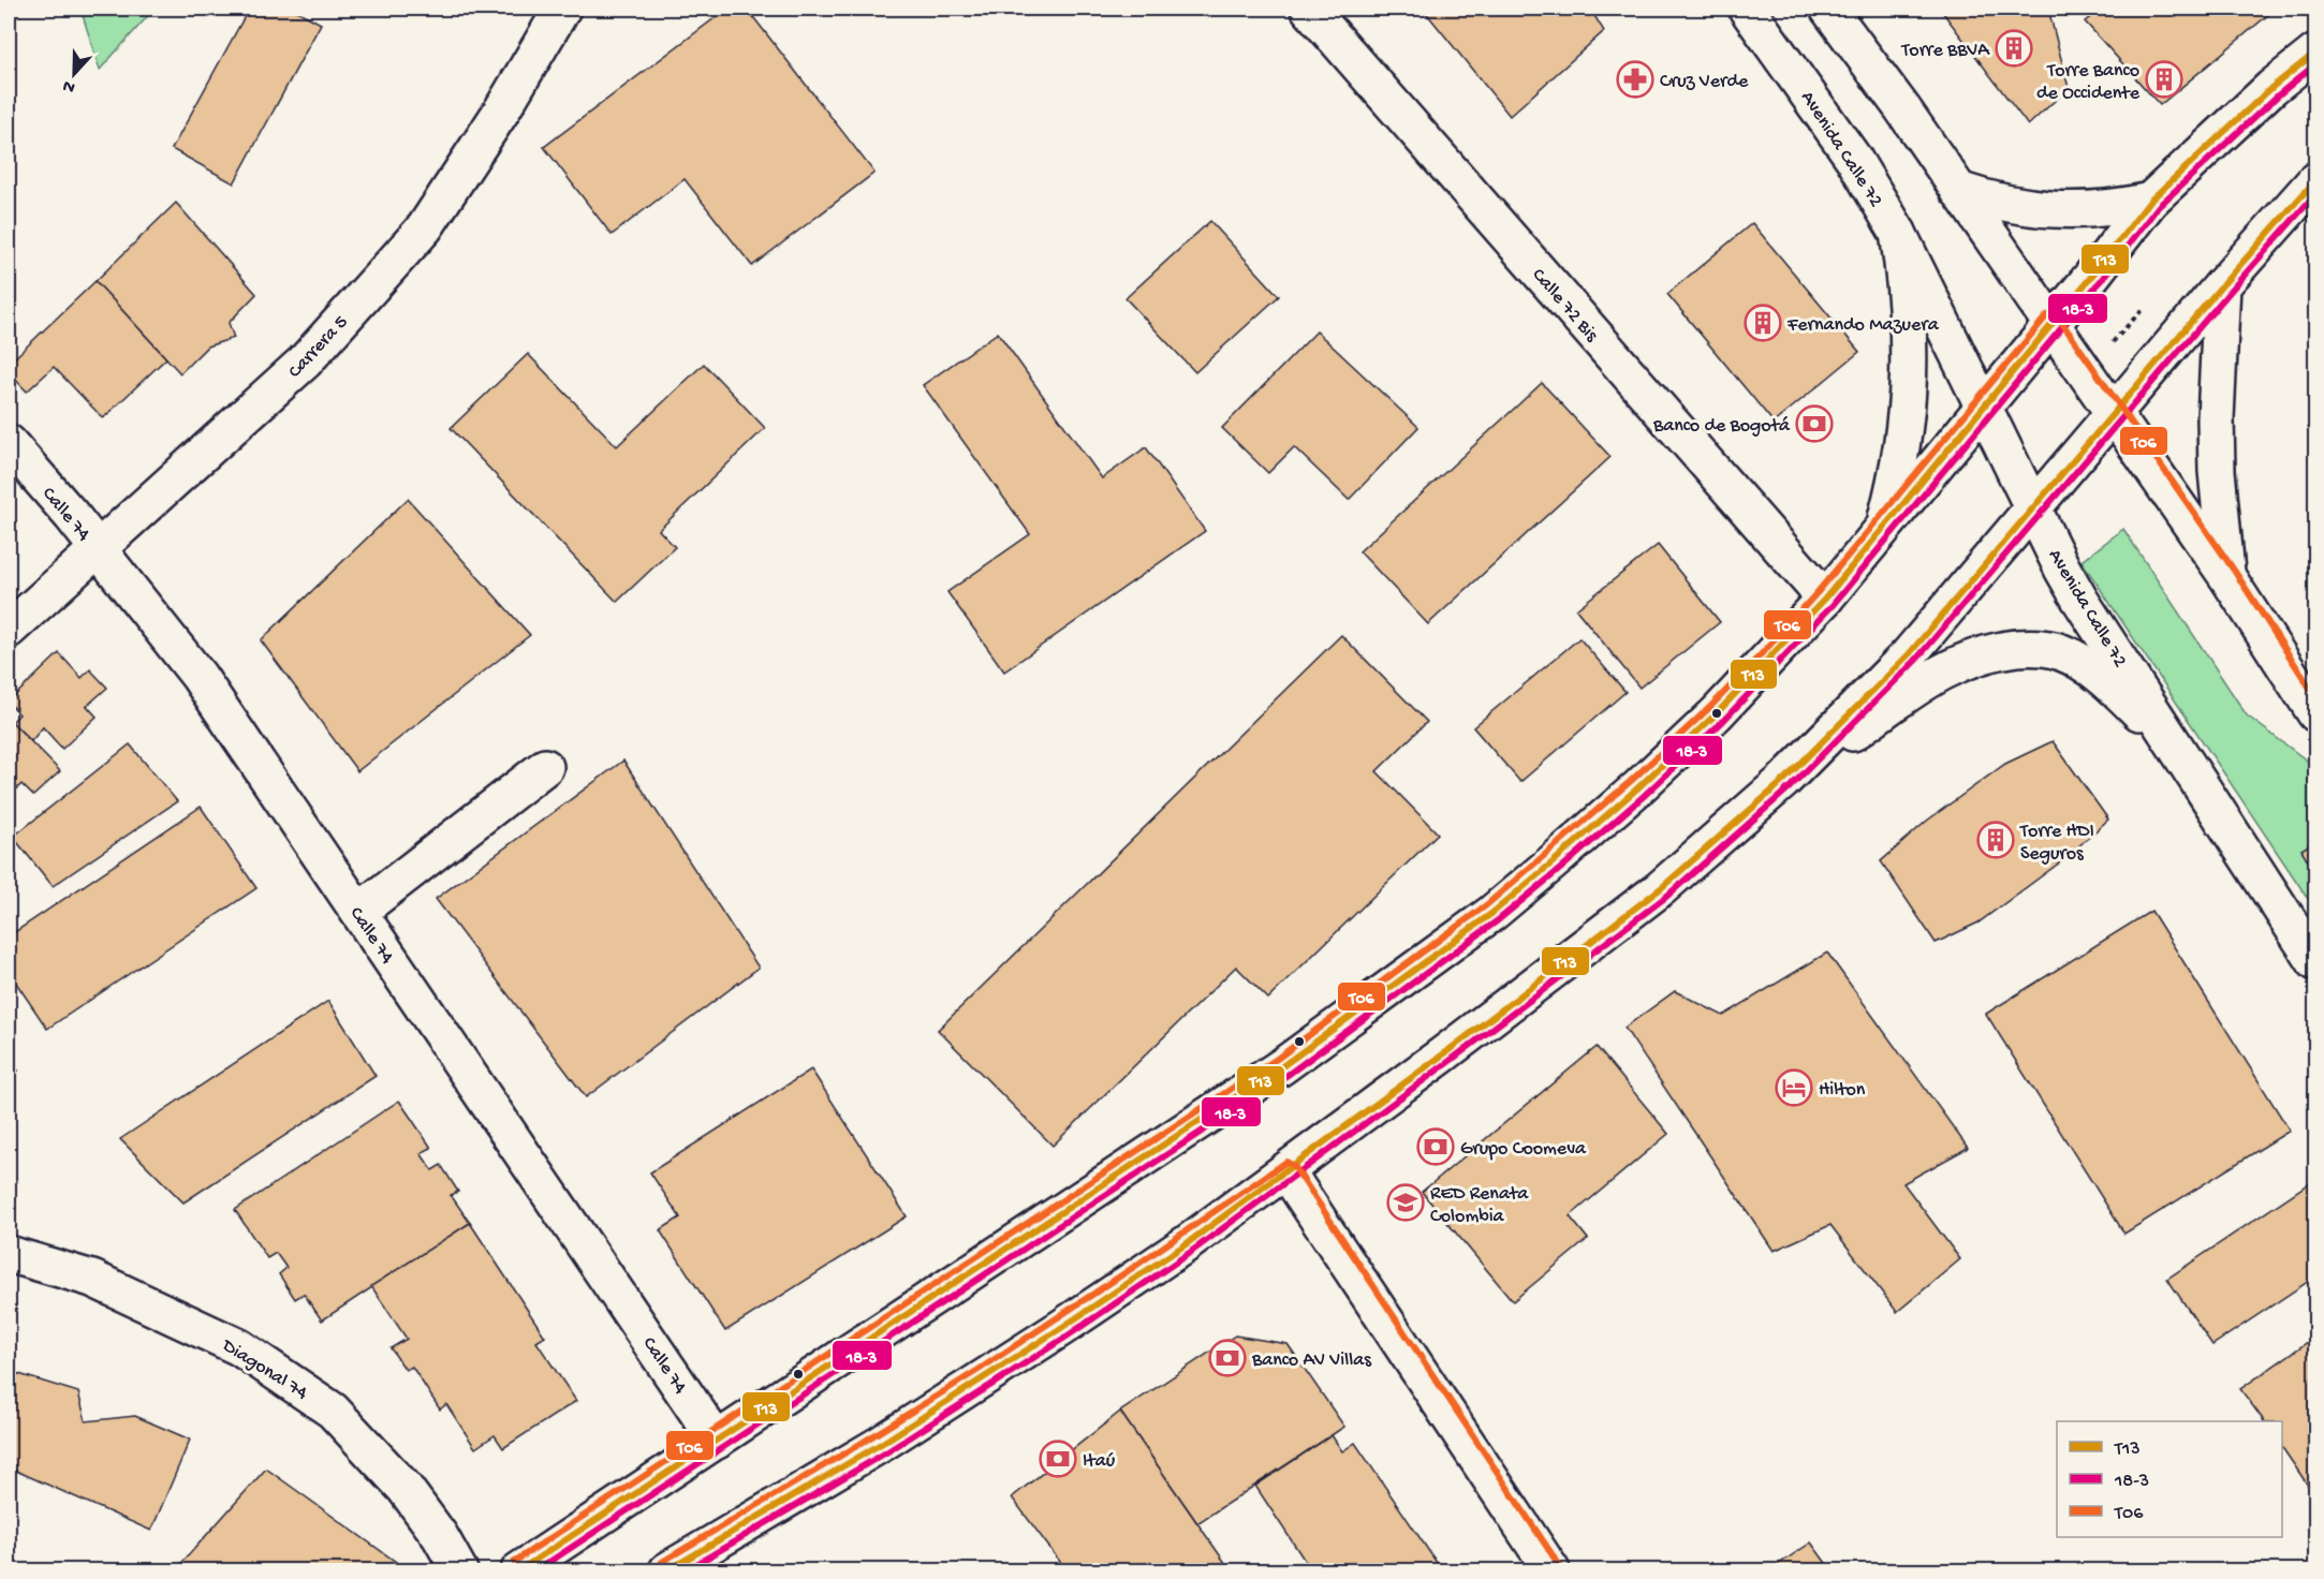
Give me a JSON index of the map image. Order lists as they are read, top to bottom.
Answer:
{
  "streets": {
    "main road": [
      "Avenida Calle 72",
      "Calle 72 Bis",
      "Carrera 5",
      "Calle 74",
      "Diagonal 74"
    ]
  },
  "crossings": [
    ["Carrera 5", "Calle 74"]
  ],
  "places": {
    "building": [
      "Torre BBVA",
      "Torre Banco de Occidente",
      "Fernando Mazuera",
      "Torre HDI Seguros"
    ],
    "pharmacy": ["Cruz Verde"],
    "bank": [
      "Banco de Bogotá",
      "Grupo Coomeva",
      "Banco AV Villas",
      "Itaú"
    ],
    "hotel": ["Hilton"],
    "school or university": ["RED Renata Colombia"]
  },
  "lines": ["transit line T13", "transit line 18-3", "transit line T06"],
  "legend": ["T13", "18-3", "T06"],
  "north": "bottom"
}
